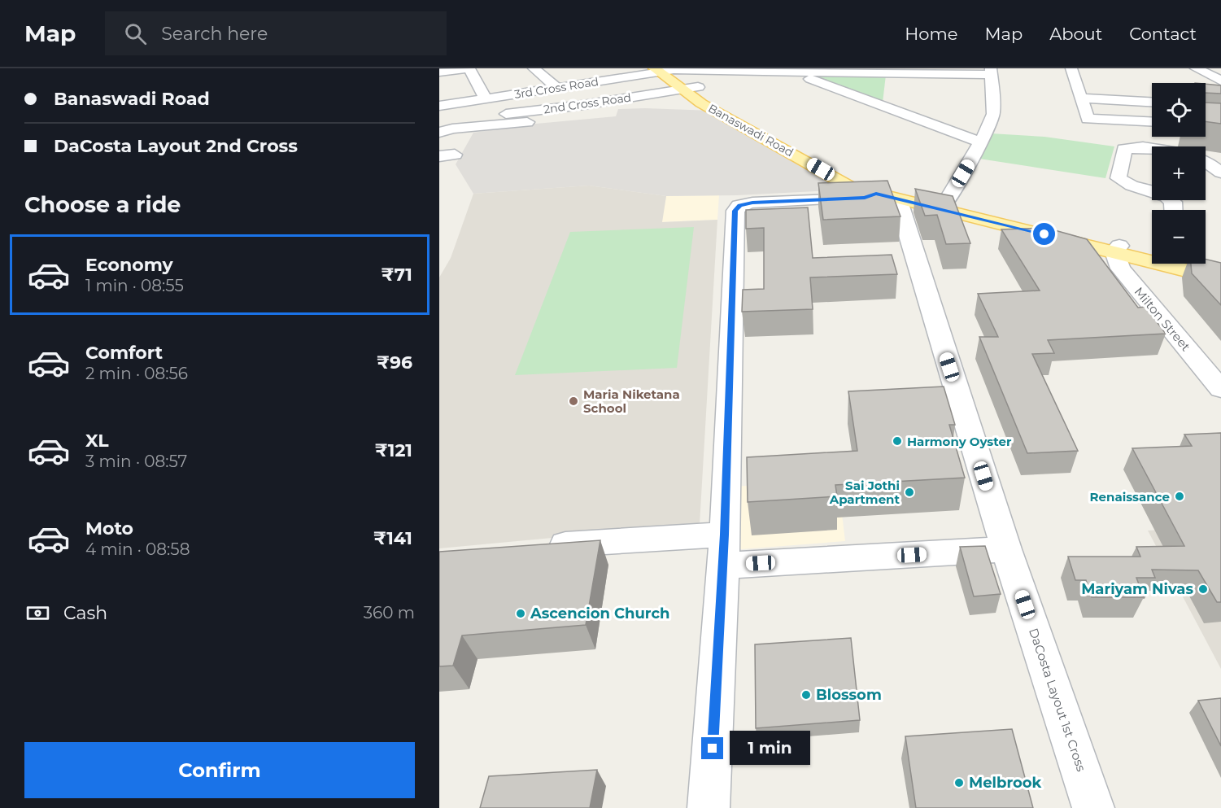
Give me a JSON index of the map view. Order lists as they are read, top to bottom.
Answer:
{
  "streets": {
    "main road": ["Banaswadi Road"],
    "street": [
      "3rd Cross Road",
      "2nd Cross Road",
      "Milton Street",
      "DaCosta Layout 1st Cross"
    ]
  },
  "crossings": [
    ["3rd Cross Road", "Banaswadi Road"],
    ["2nd Cross Road", "Banaswadi Road"],
    ["Banaswadi Road", "Milton Street"],
    ["Banaswadi Road", "DaCosta Layout 1st Cross"]
  ],
  "places": [
    "Maria Niketana School",
    "Harmony Oyster",
    "Sai Jothi Apartment",
    "Renaissance",
    "Mariyam Nivas",
    "Ascencion Church",
    "Blossom",
    "Melbrook"
  ],
  "page": {
    "header": "Map",
    "search": "Search here",
    "nav": [
      "Home",
      "Map",
      "About",
      "Contact"
    ],
    "banner": ["Banaswadi Road", "DaCosta Layout 2nd Cross"],
    "map_buttons": ["+", "−"],
    "heading": "Choose a ride",
    "list": [
      {
        "name": "Economy",
        "note": "1 min · 08:55",
        "value": "₹71"
      },
      {
        "name": "Comfort",
        "note": "2 min · 08:56",
        "value": "₹96"
      },
      {
        "name": "XL",
        "note": "3 min · 08:57",
        "value": "₹121"
      },
      {
        "name": "Moto",
        "note": "4 min · 08:58",
        "value": "₹141"
      }
    ],
    "pay": ["Cash", "360 m"],
    "bubble": "1 min",
    "buttons": "Confirm"
  }
}
